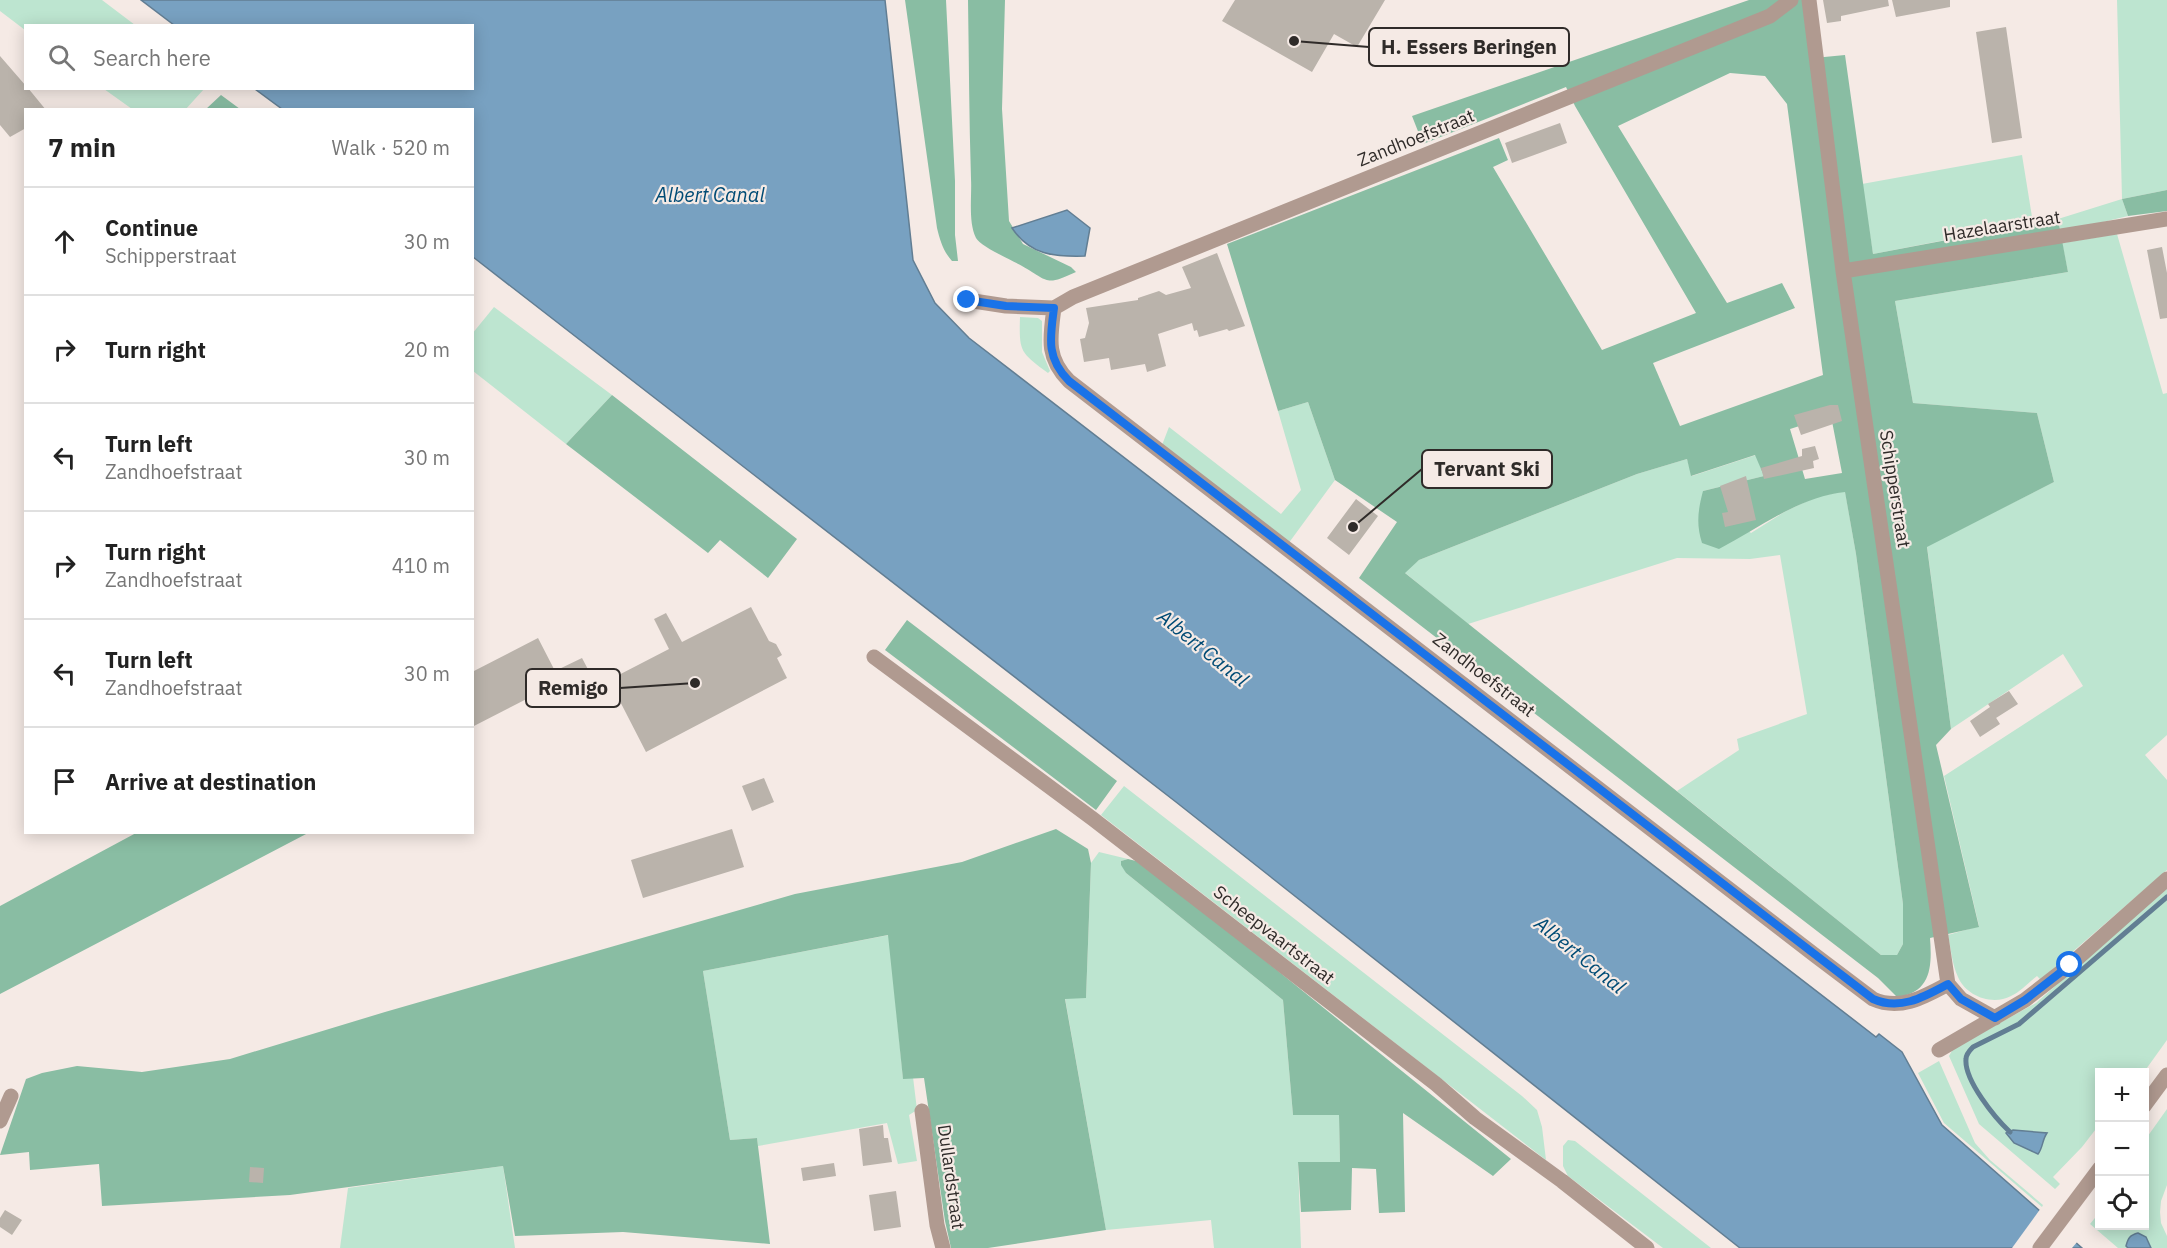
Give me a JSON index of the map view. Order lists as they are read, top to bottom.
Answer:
{
  "streets": {
    "street": [
      "Zandhoefstraat",
      "Hazelaarstraat",
      "Schipperstraat",
      "Scheepvaartstraat",
      "Dullardstraat"
    ]
  },
  "crossings": [
    ["Zandhoefstraat", "Schipperstraat"],
    ["Hazelaarstraat", "Schipperstraat"]
  ],
  "water": ["Albert Canal"],
  "places": ["H. Essers Beringen", "Tervant Ski", "Remigo"],
  "page": {
    "search": "Search here",
    "heading": ["7 min", "Walk · 520 m"],
    "list": [
      ["Continue", "Schipperstraat", "30 m"],
      ["Turn right", "20 m"],
      ["Turn left", "Zandhoefstraat", "30 m"],
      ["Turn right", "Zandhoefstraat", "410 m"],
      ["Turn left", "Zandhoefstraat", "30 m"],
      "Arrive at destination"
    ],
    "map_buttons": ["+", "−"]
  }
}
